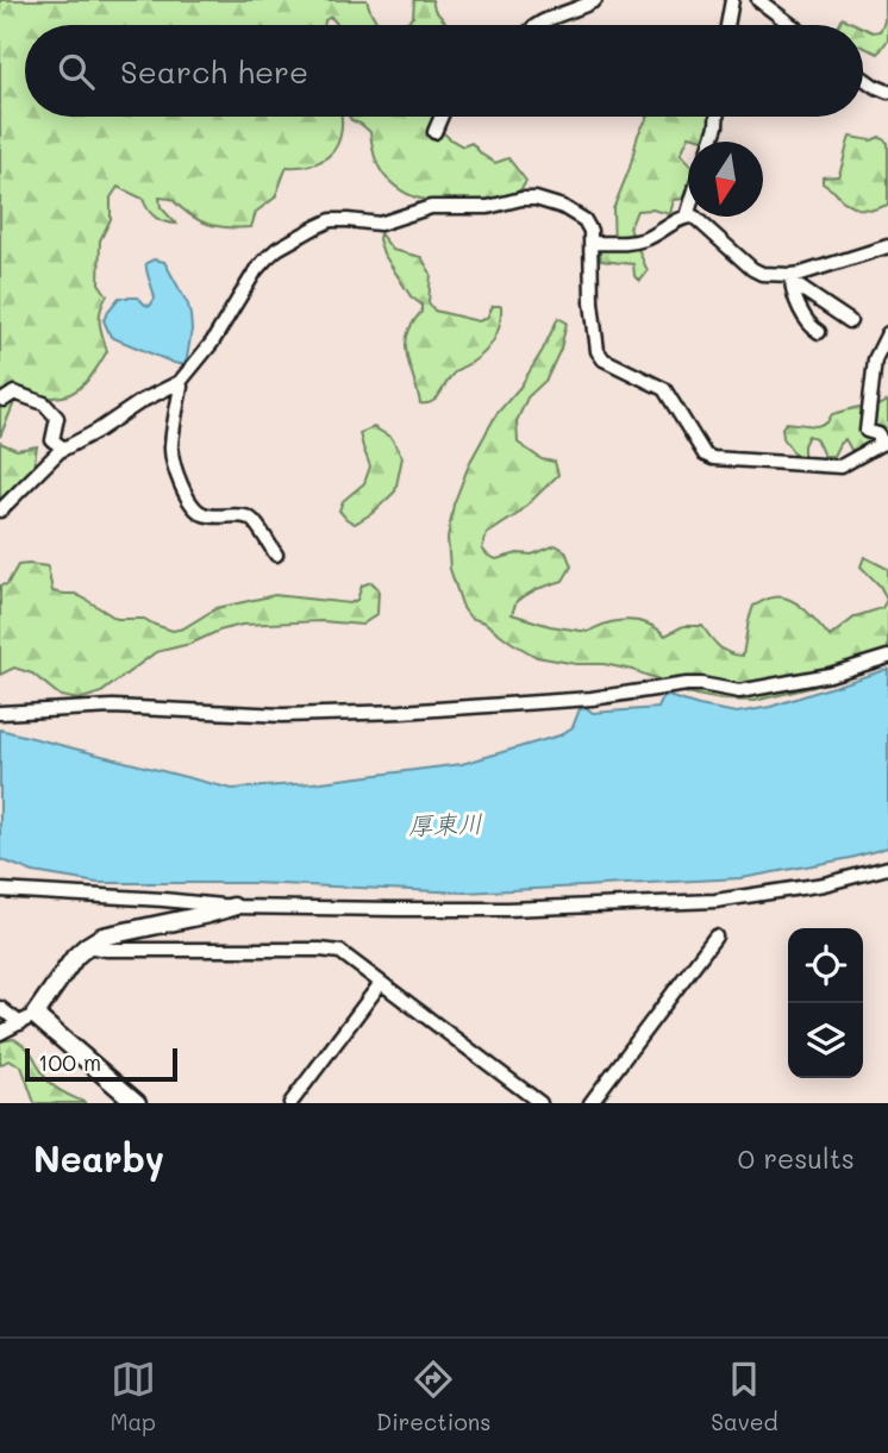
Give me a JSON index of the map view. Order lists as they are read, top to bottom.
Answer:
{
  "water": ["厚東川"],
  "scale_bar": "100 m",
  "north": "bottom",
  "page": {
    "search": "Search here",
    "scale": "100 m",
    "heading": ["Nearby", "0 results"],
    "nav": ["Map", "Directions", "Saved"]
  }
}
